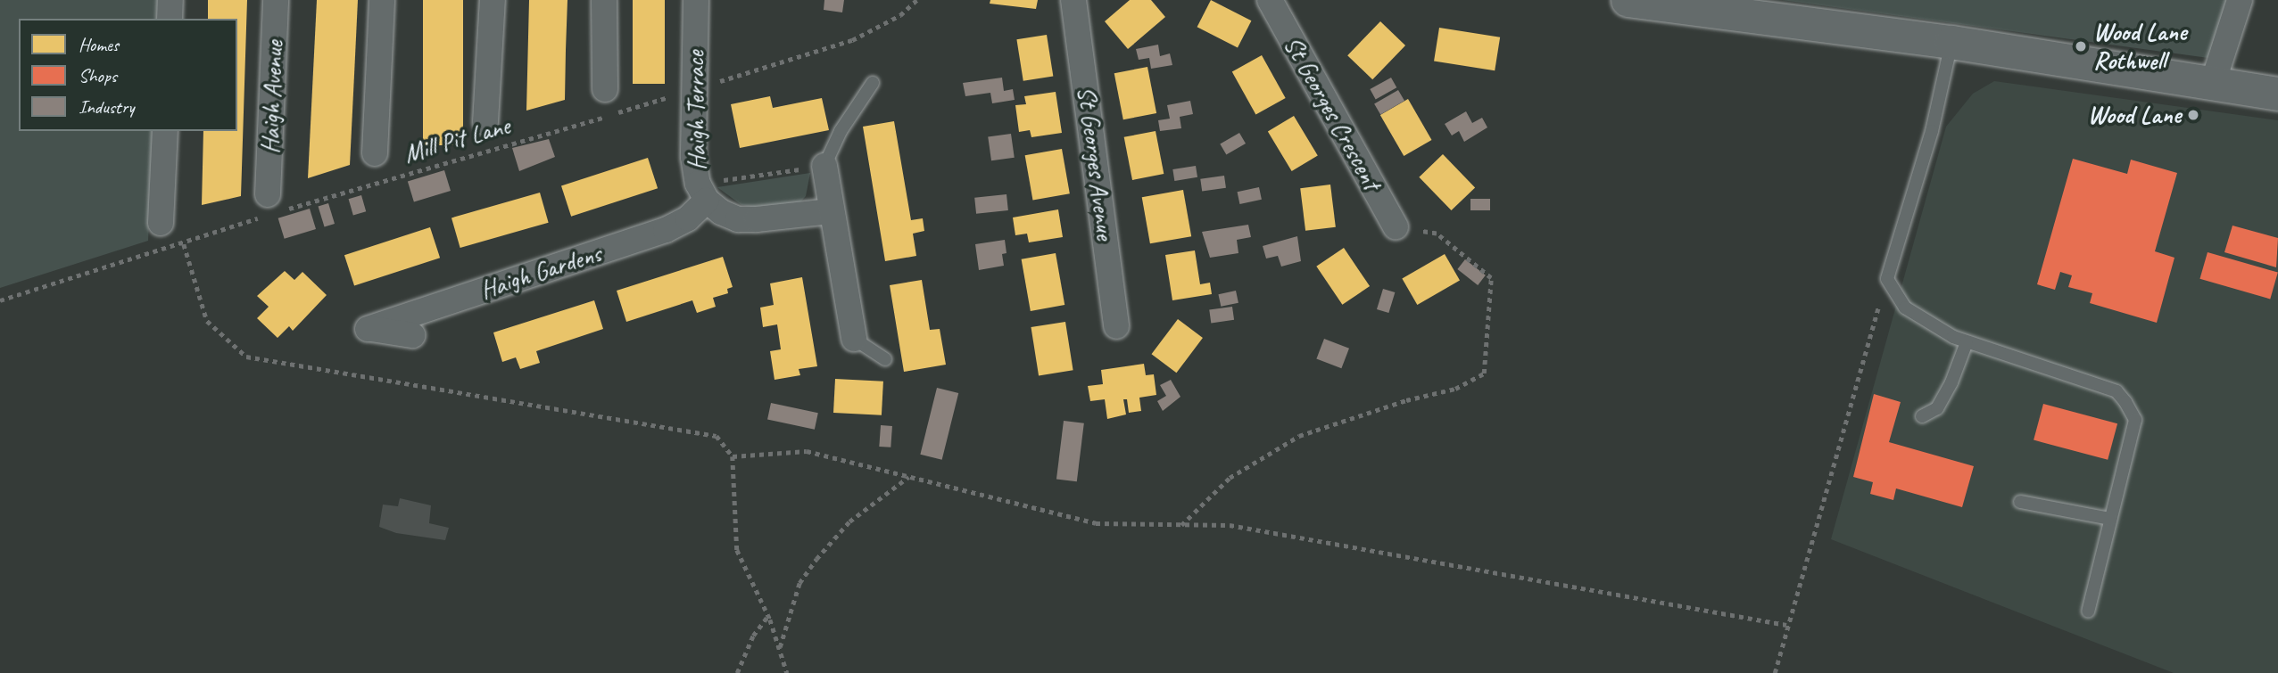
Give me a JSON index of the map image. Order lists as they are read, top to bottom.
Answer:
{
  "streets": {
    "street": [
      "Haigh Avenue",
      "Haigh Terrace",
      "St Georges Crescent",
      "St Georges Avenue",
      "Haigh Gardens"
    ],
    "path": ["Mill Pit Lane"]
  },
  "crossings": [
    ["Haigh Avenue", "Mill Pit Lane"],
    ["Haigh Terrace", "Mill Pit Lane"],
    ["Haigh Terrace", "Haigh Gardens"]
  ],
  "places": ["Wood Lane Rothwell", "Wood Lane"],
  "legend": ["Homes", "Shops", "Industry"]
}
